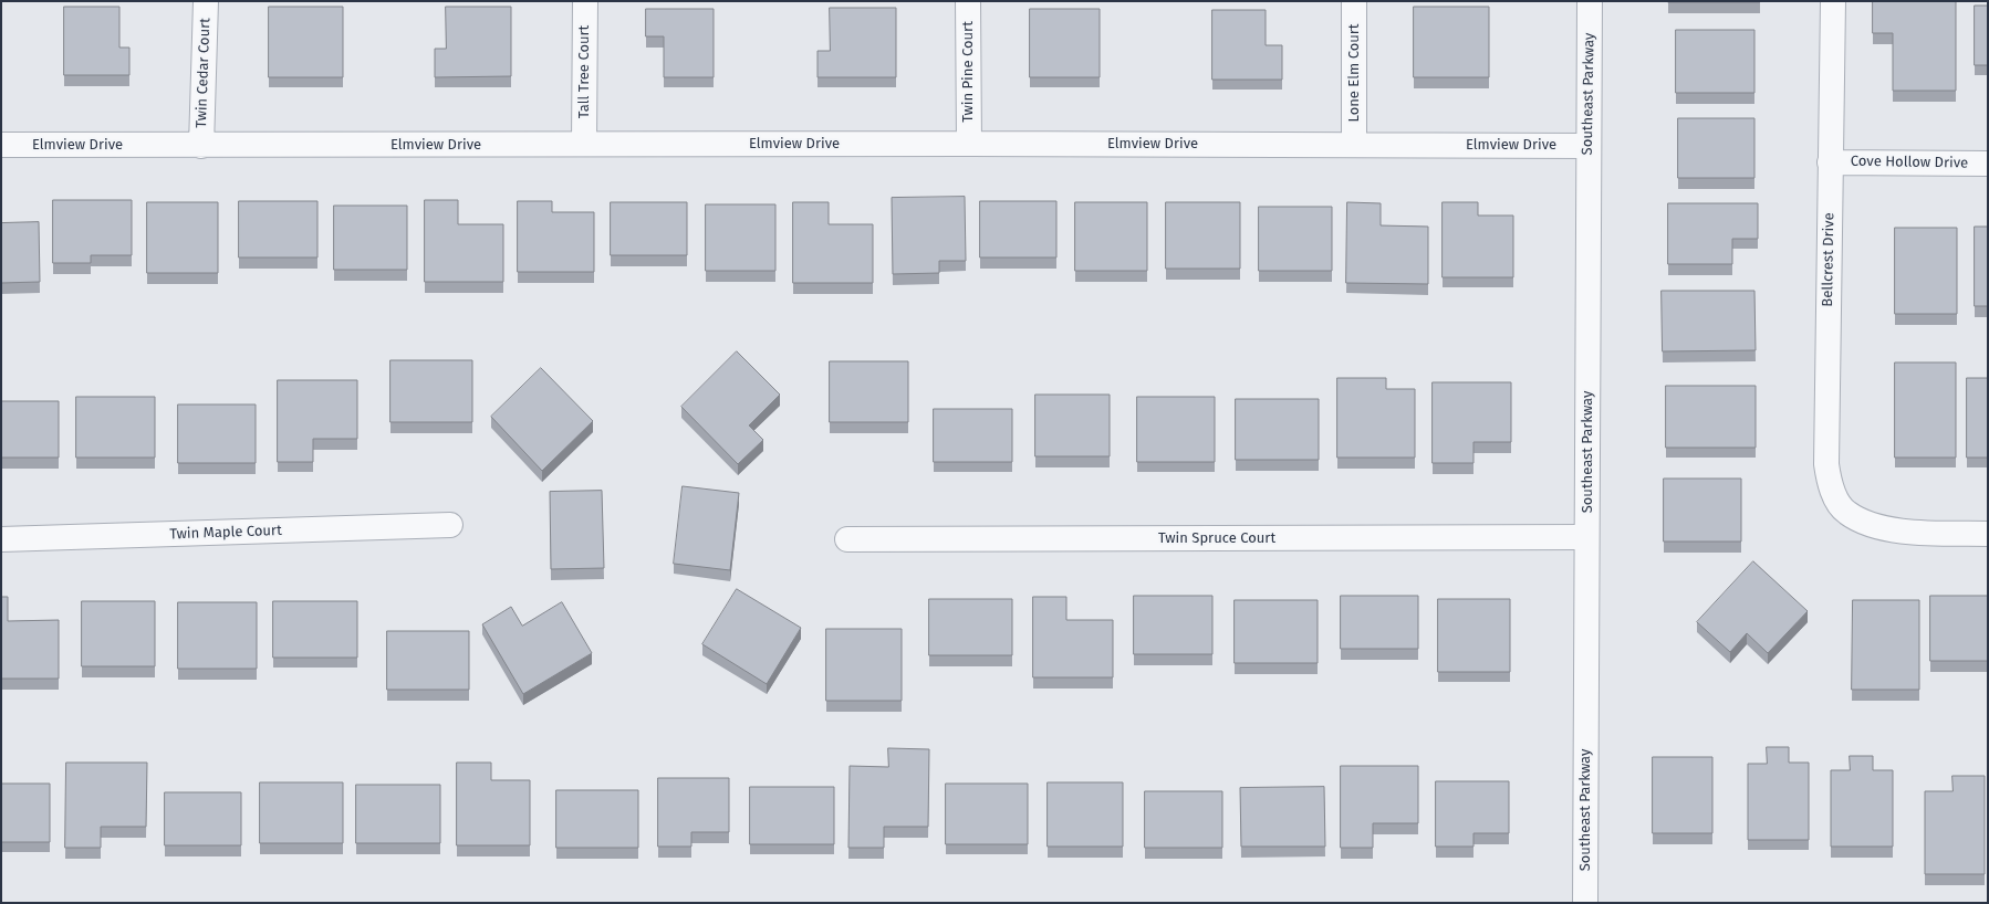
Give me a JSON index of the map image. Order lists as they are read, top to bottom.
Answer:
{
  "streets": {
    "street": [
      "Tall Tree Court",
      "Twin Pine Court",
      "Twin Cedar Court",
      "Lone Elm Court",
      "Southeast Parkway",
      "Elmview Drive",
      "Cove Hollow Drive",
      "Bellcrest Drive",
      "Twin Maple Court",
      "Twin Spruce Court"
    ]
  },
  "crossings": [
    ["Tall Tree Court", "Elmview Drive"],
    ["Twin Pine Court", "Elmview Drive"],
    ["Twin Cedar Court", "Elmview Drive"],
    ["Lone Elm Court", "Elmview Drive"],
    ["Southeast Parkway", "Elmview Drive"],
    ["Southeast Parkway", "Twin Spruce Court"],
    ["Cove Hollow Drive", "Bellcrest Drive"]
  ]
}
